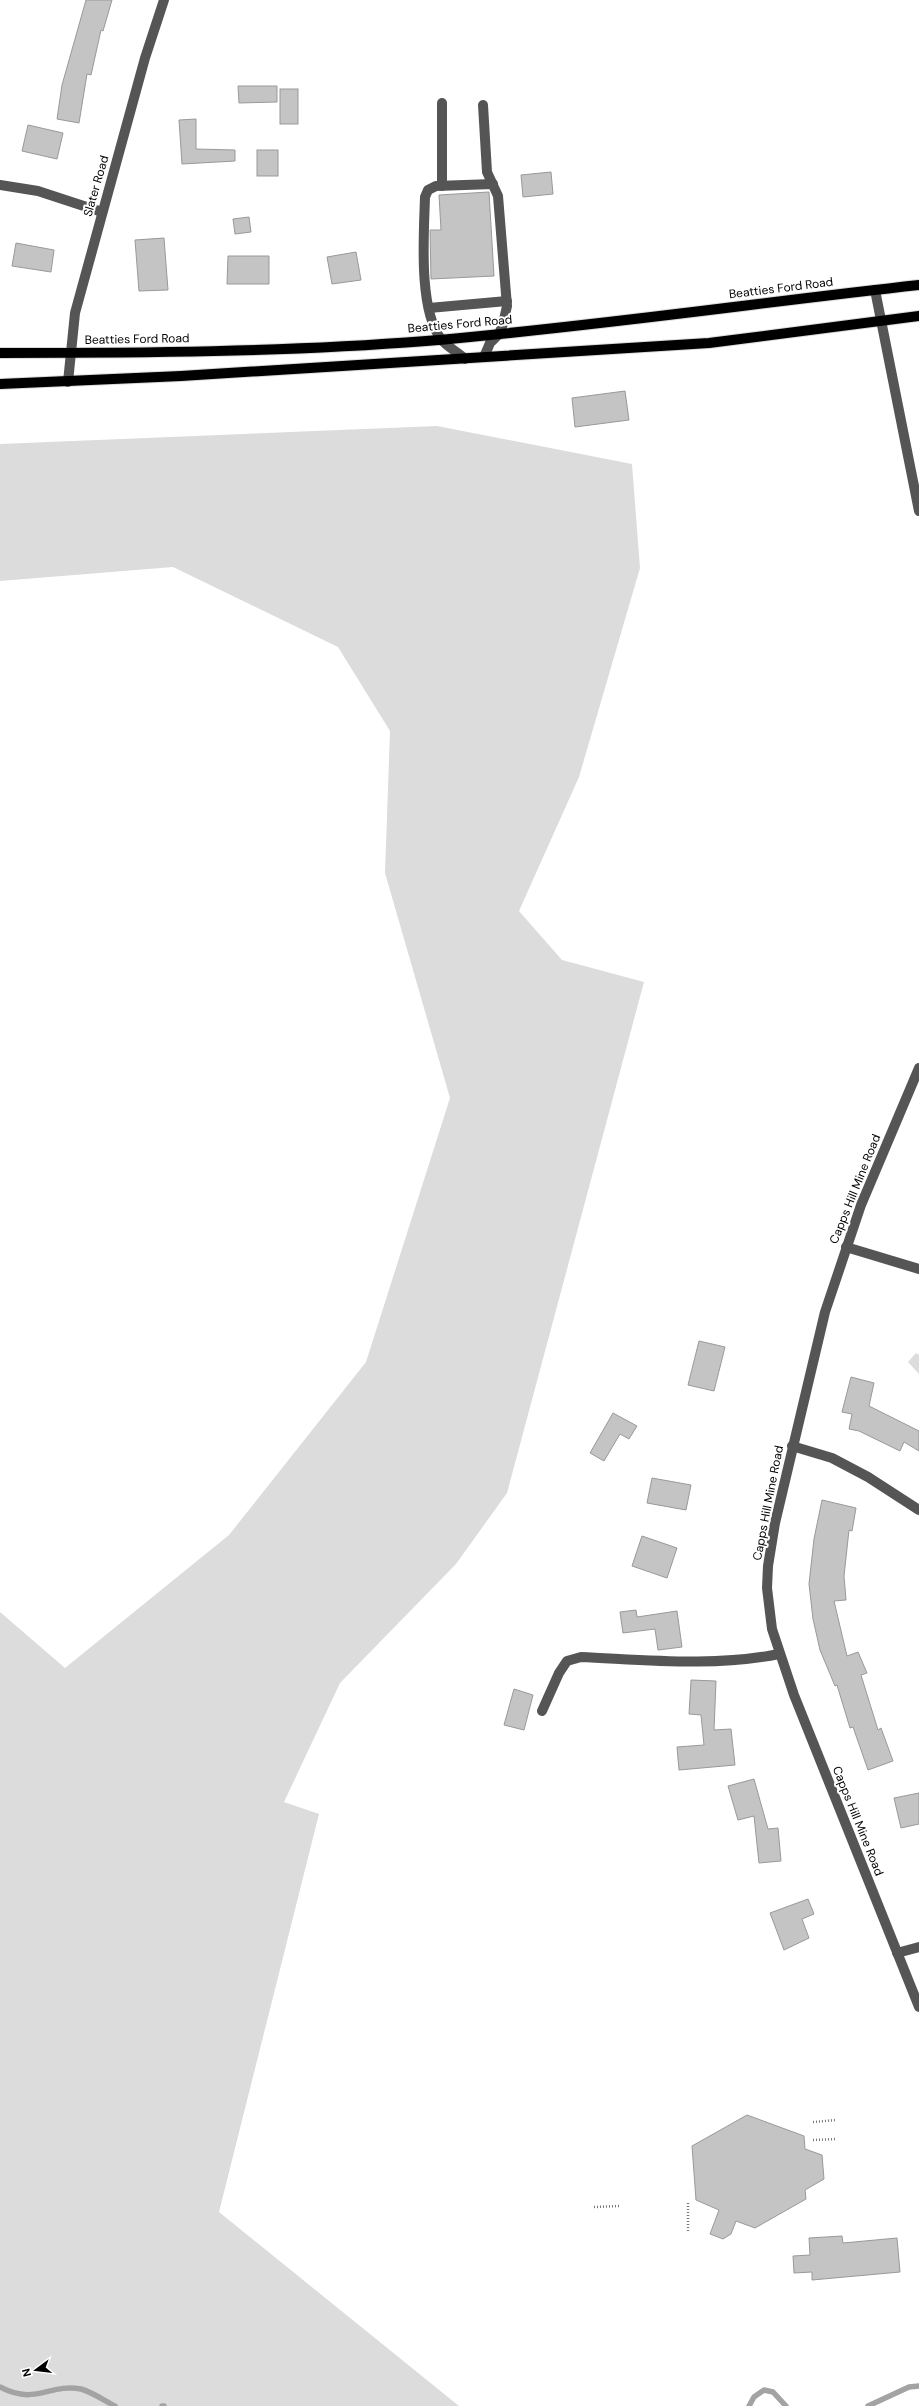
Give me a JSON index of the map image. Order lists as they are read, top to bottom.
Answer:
{
  "streets": {
    "main road": ["Beatties Ford Road"],
    "street": ["Slater Road", "Capps Hill Mine Road"]
  },
  "crossings": [
    ["Slater Road", "Beatties Ford Road"]
  ],
  "north": "left"
}
